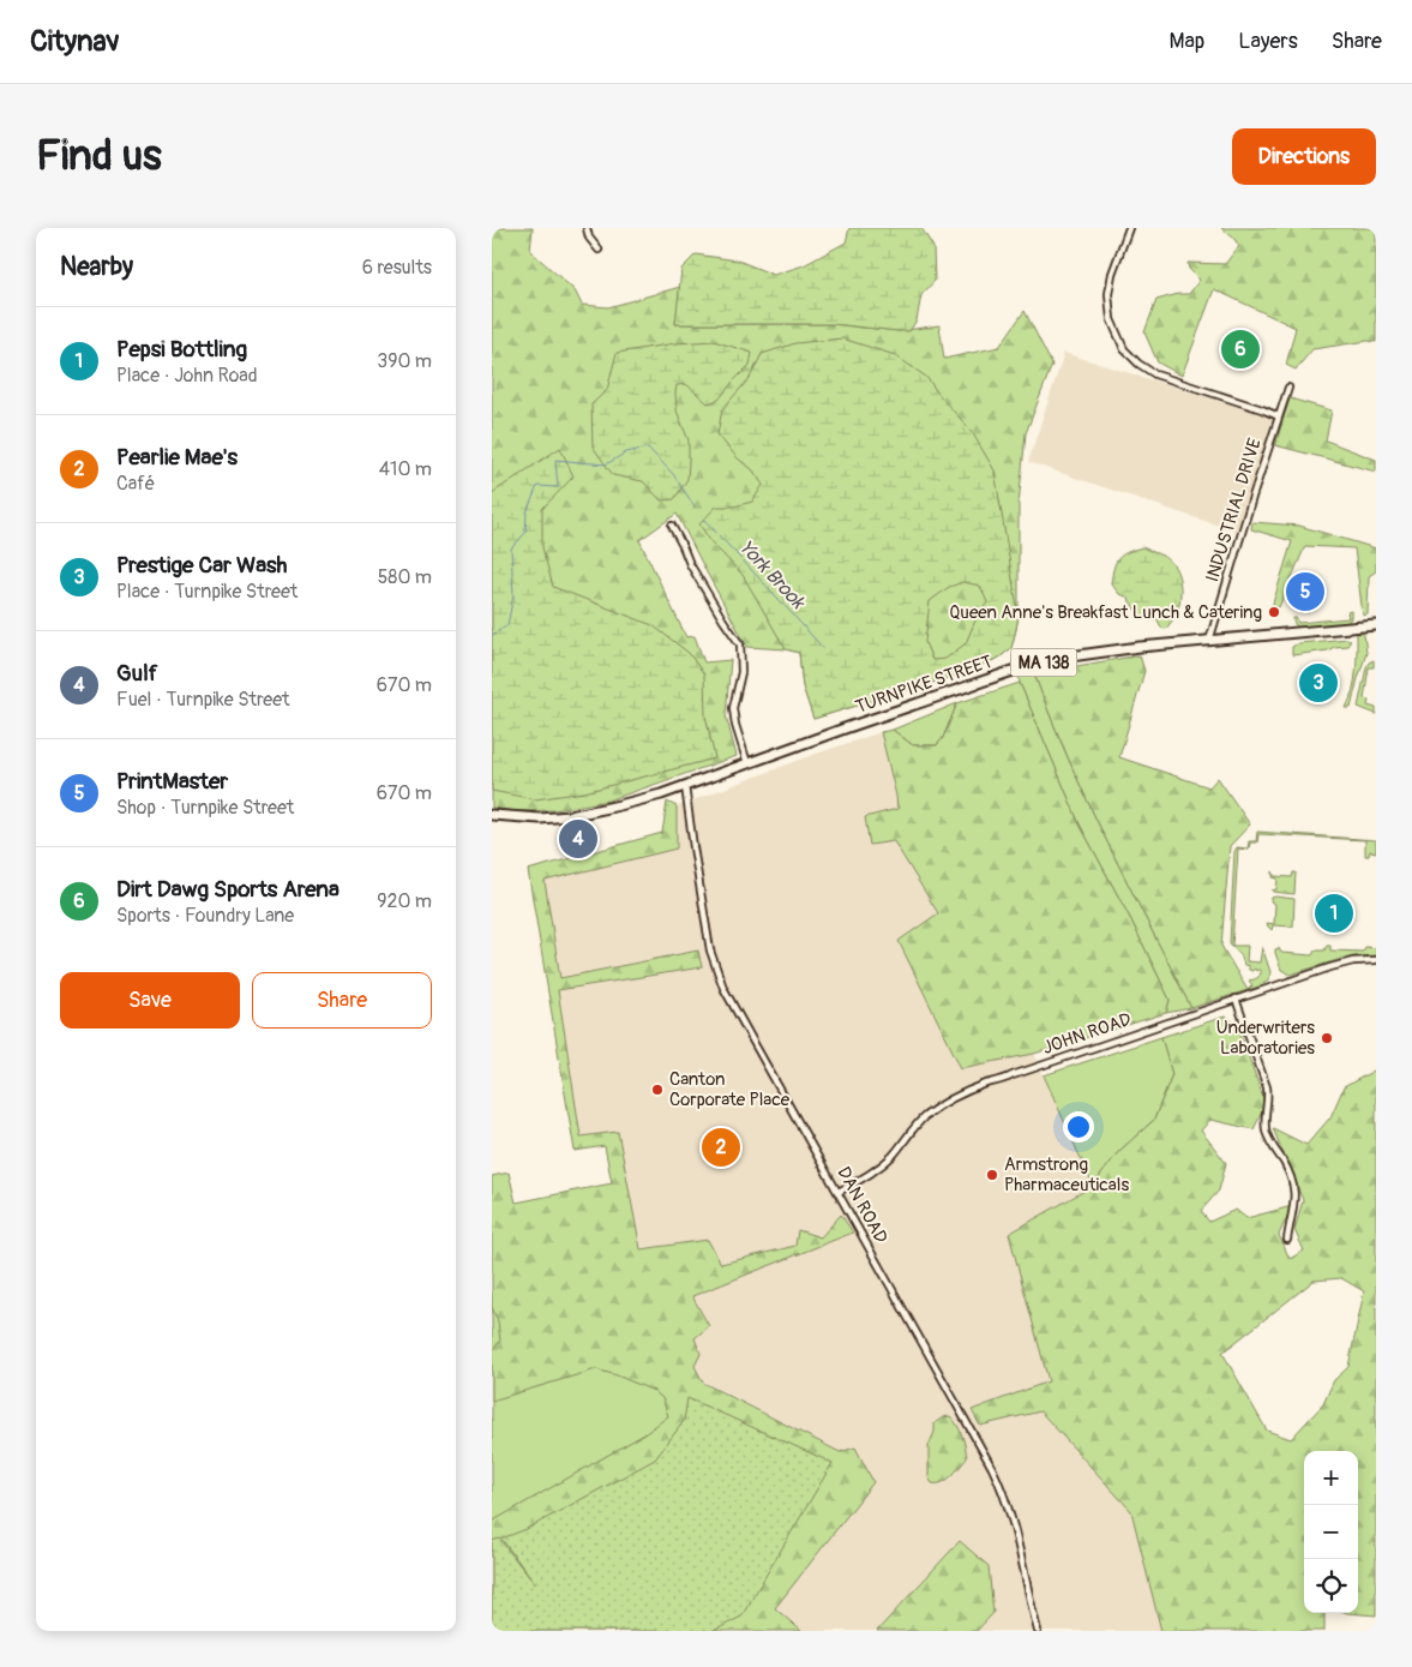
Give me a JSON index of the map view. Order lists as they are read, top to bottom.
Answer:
{
  "streets": {
    "main road": ["MA 138", "TURNPIKE STREET"],
    "street": ["INDUSTRIAL DRIVE", "JOHN ROAD", "DAN ROAD"]
  },
  "crossings": [
    ["INDUSTRIAL DRIVE", "TURNPIKE STREET"],
    ["TURNPIKE STREET", "DAN ROAD"],
    ["JOHN ROAD", "DAN ROAD"]
  ],
  "water": ["York Brook"],
  "places": [
    "Queen Anne's Breakfast Lunch & Catering",
    "Underwriters Laboratories",
    "Canton Corporate Place",
    "Armstrong Pharmaceuticals"
  ],
  "page": {
    "header": "Citynav",
    "nav": ["Map", "Layers", "Share"],
    "buttons": [
      "Directions",
      ["Save", "Share"]
    ],
    "title": "Find us",
    "heading": ["Nearby", "6 results"],
    "list": [
      {
        "mark": "1",
        "name": "Pepsi Bottling",
        "note": "Place · John Road",
        "value": "390 m"
      },
      {
        "mark": "2",
        "name": "Pearlie Mae's",
        "note": "Café",
        "value": "410 m"
      },
      {
        "mark": "3",
        "name": "Prestige Car Wash",
        "note": "Place · Turnpike Street",
        "value": "580 m"
      },
      {
        "mark": "4",
        "name": "Gulf",
        "note": "Fuel · Turnpike Street",
        "value": "670 m"
      },
      {
        "mark": "5",
        "name": "PrintMaster",
        "note": "Shop · Turnpike Street",
        "value": "670 m"
      },
      {
        "mark": "6",
        "name": "Dirt Dawg Sports Arena",
        "note": "Sports · Foundry Lane",
        "value": "920 m"
      }
    ],
    "pins": [
      "6",
      "5",
      "3",
      "4",
      "1",
      "2"
    ],
    "map_buttons": ["+", "−"]
  }
}
